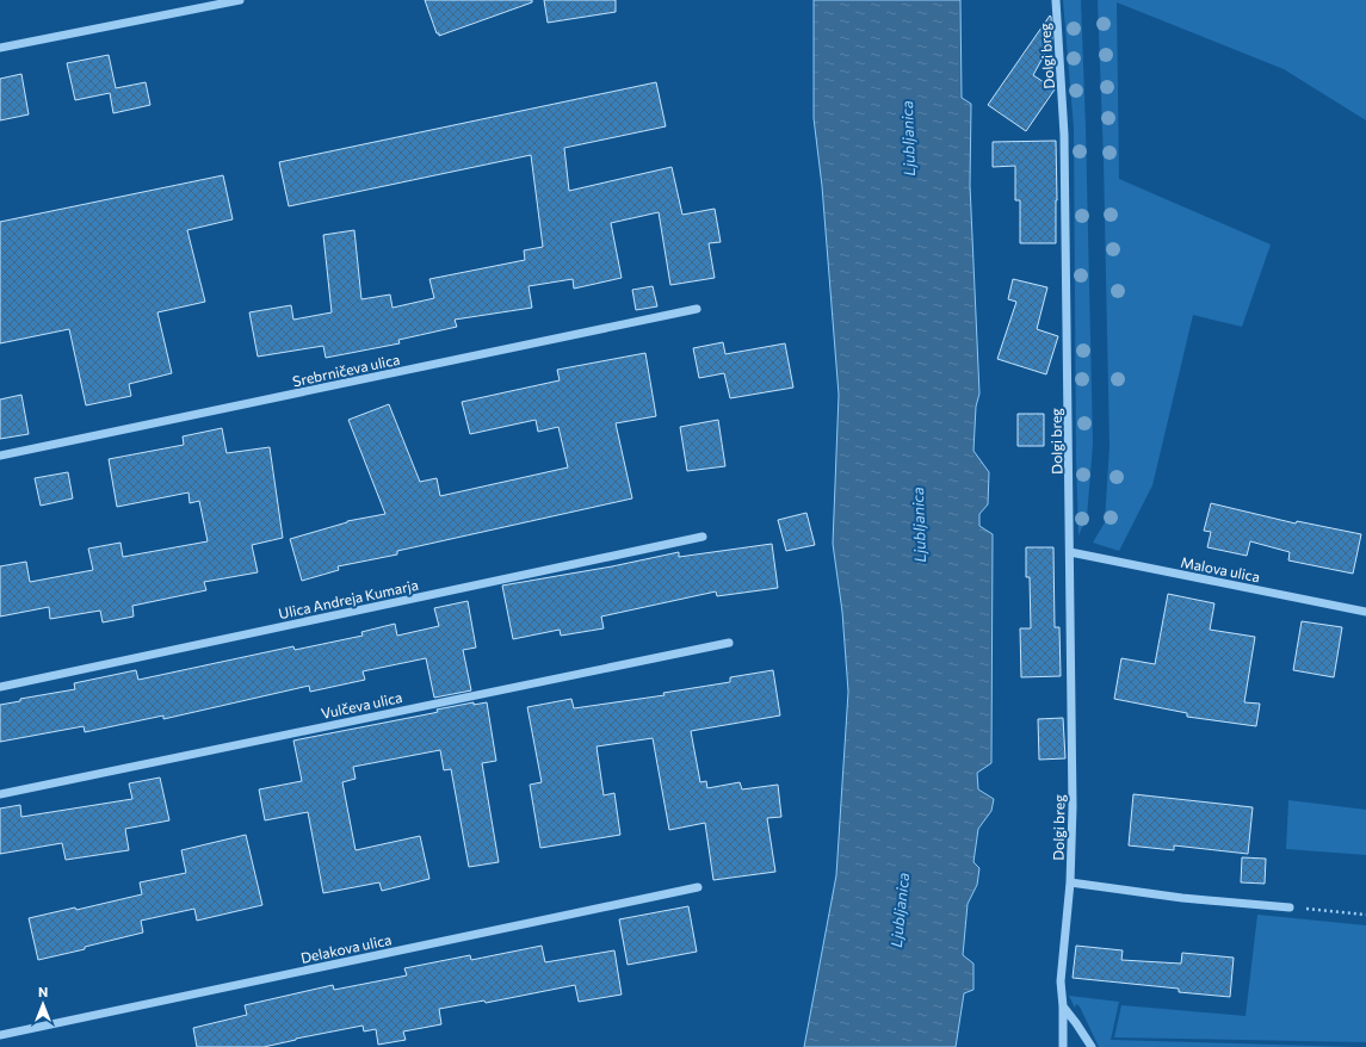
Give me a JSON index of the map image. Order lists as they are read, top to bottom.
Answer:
{
  "streets": {
    "street": [
      "Dolgi breg",
      "Srebrničeva ulica",
      "Malova ulica",
      "Ulica Andreja Kumarja",
      "Vulčeva ulica",
      "Delakova ulica"
    ]
  },
  "crossings": [
    ["Dolgi breg", "Malova ulica"]
  ],
  "water": ["Ljubljanica"],
  "north": "top"
}
